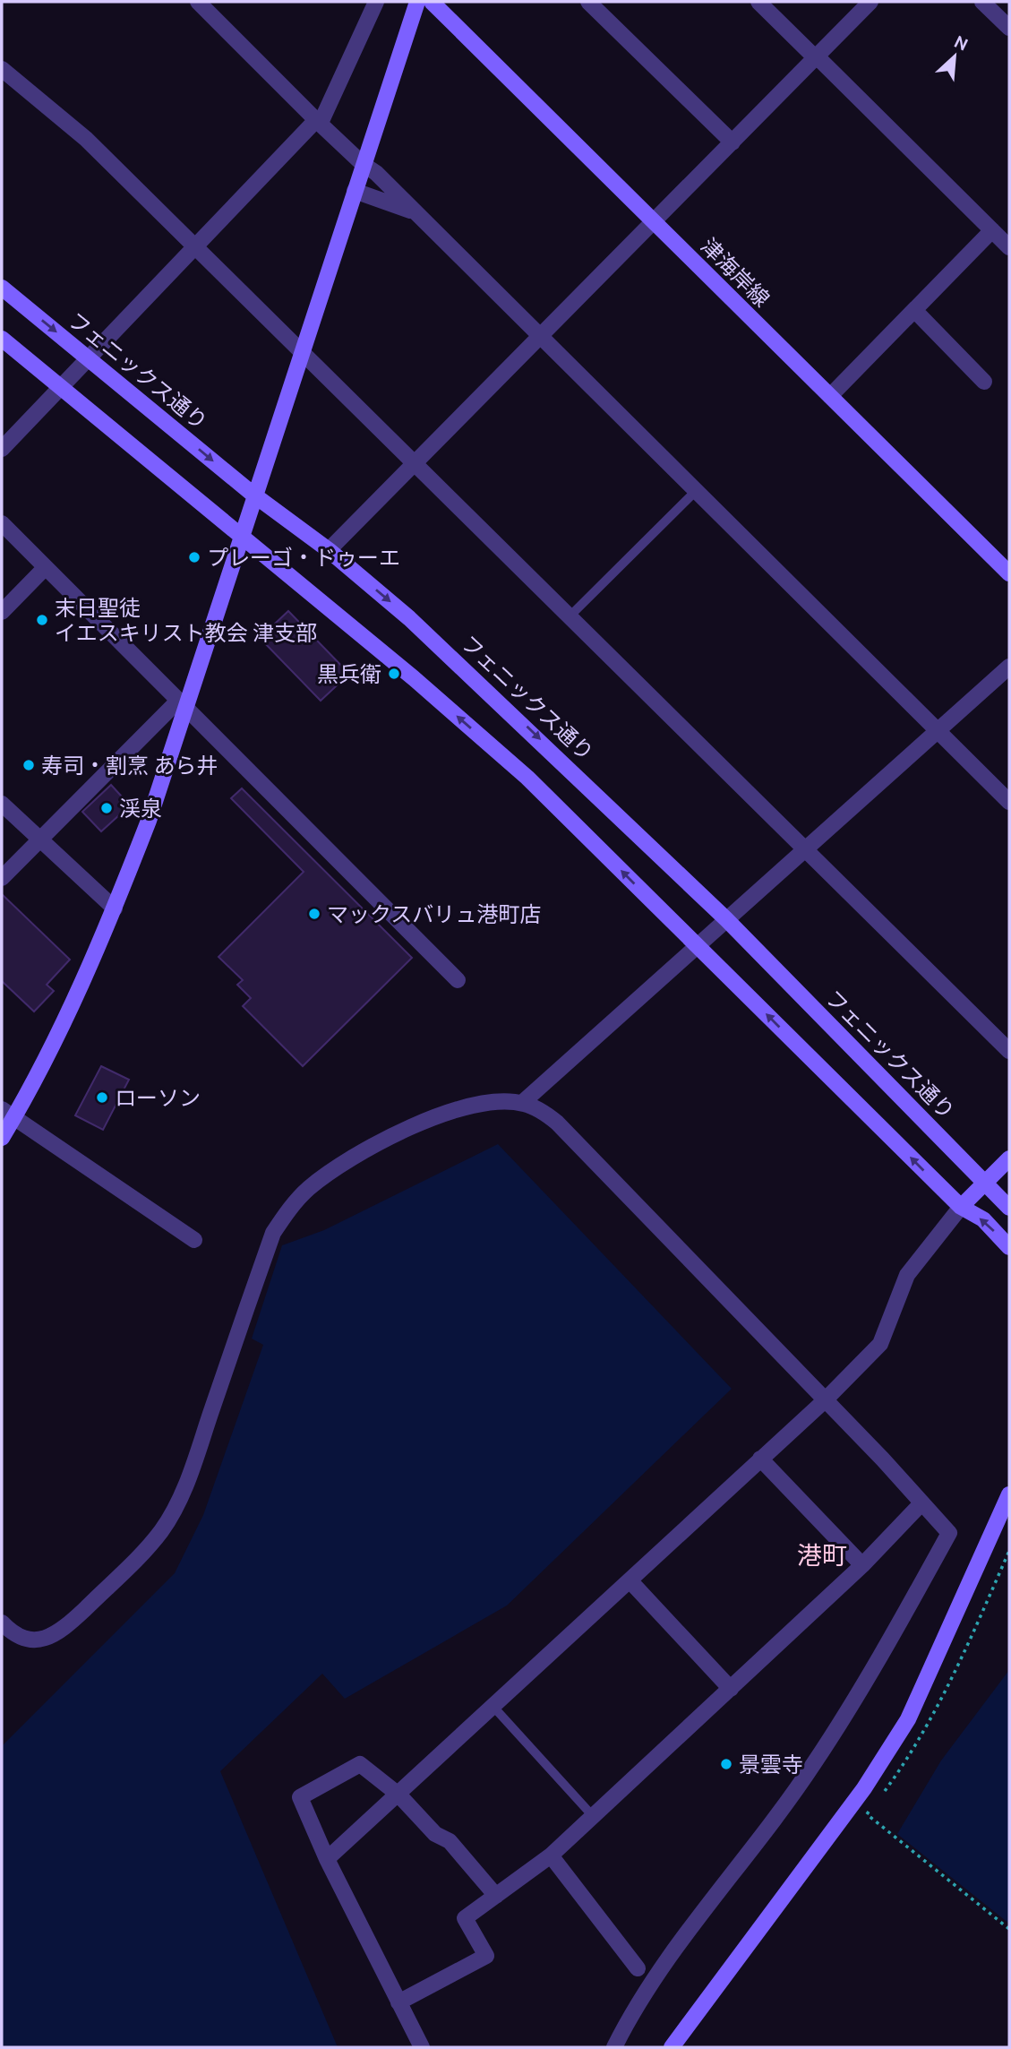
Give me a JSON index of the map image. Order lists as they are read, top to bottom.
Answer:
{
  "streets": {
    "street": ["津海岸線", "フェニックス通り"]
  },
  "districts": ["港町"],
  "places": [
    "プレーゴ・ドゥーエ",
    "末日聖徒 イエスキリスト教会 津支部",
    "黒兵衛",
    "寿司・割烹 あら井",
    "渓泉",
    "マックスバリュ港町店",
    "ローソン",
    "景雲寺"
  ],
  "north": "top right"
}
